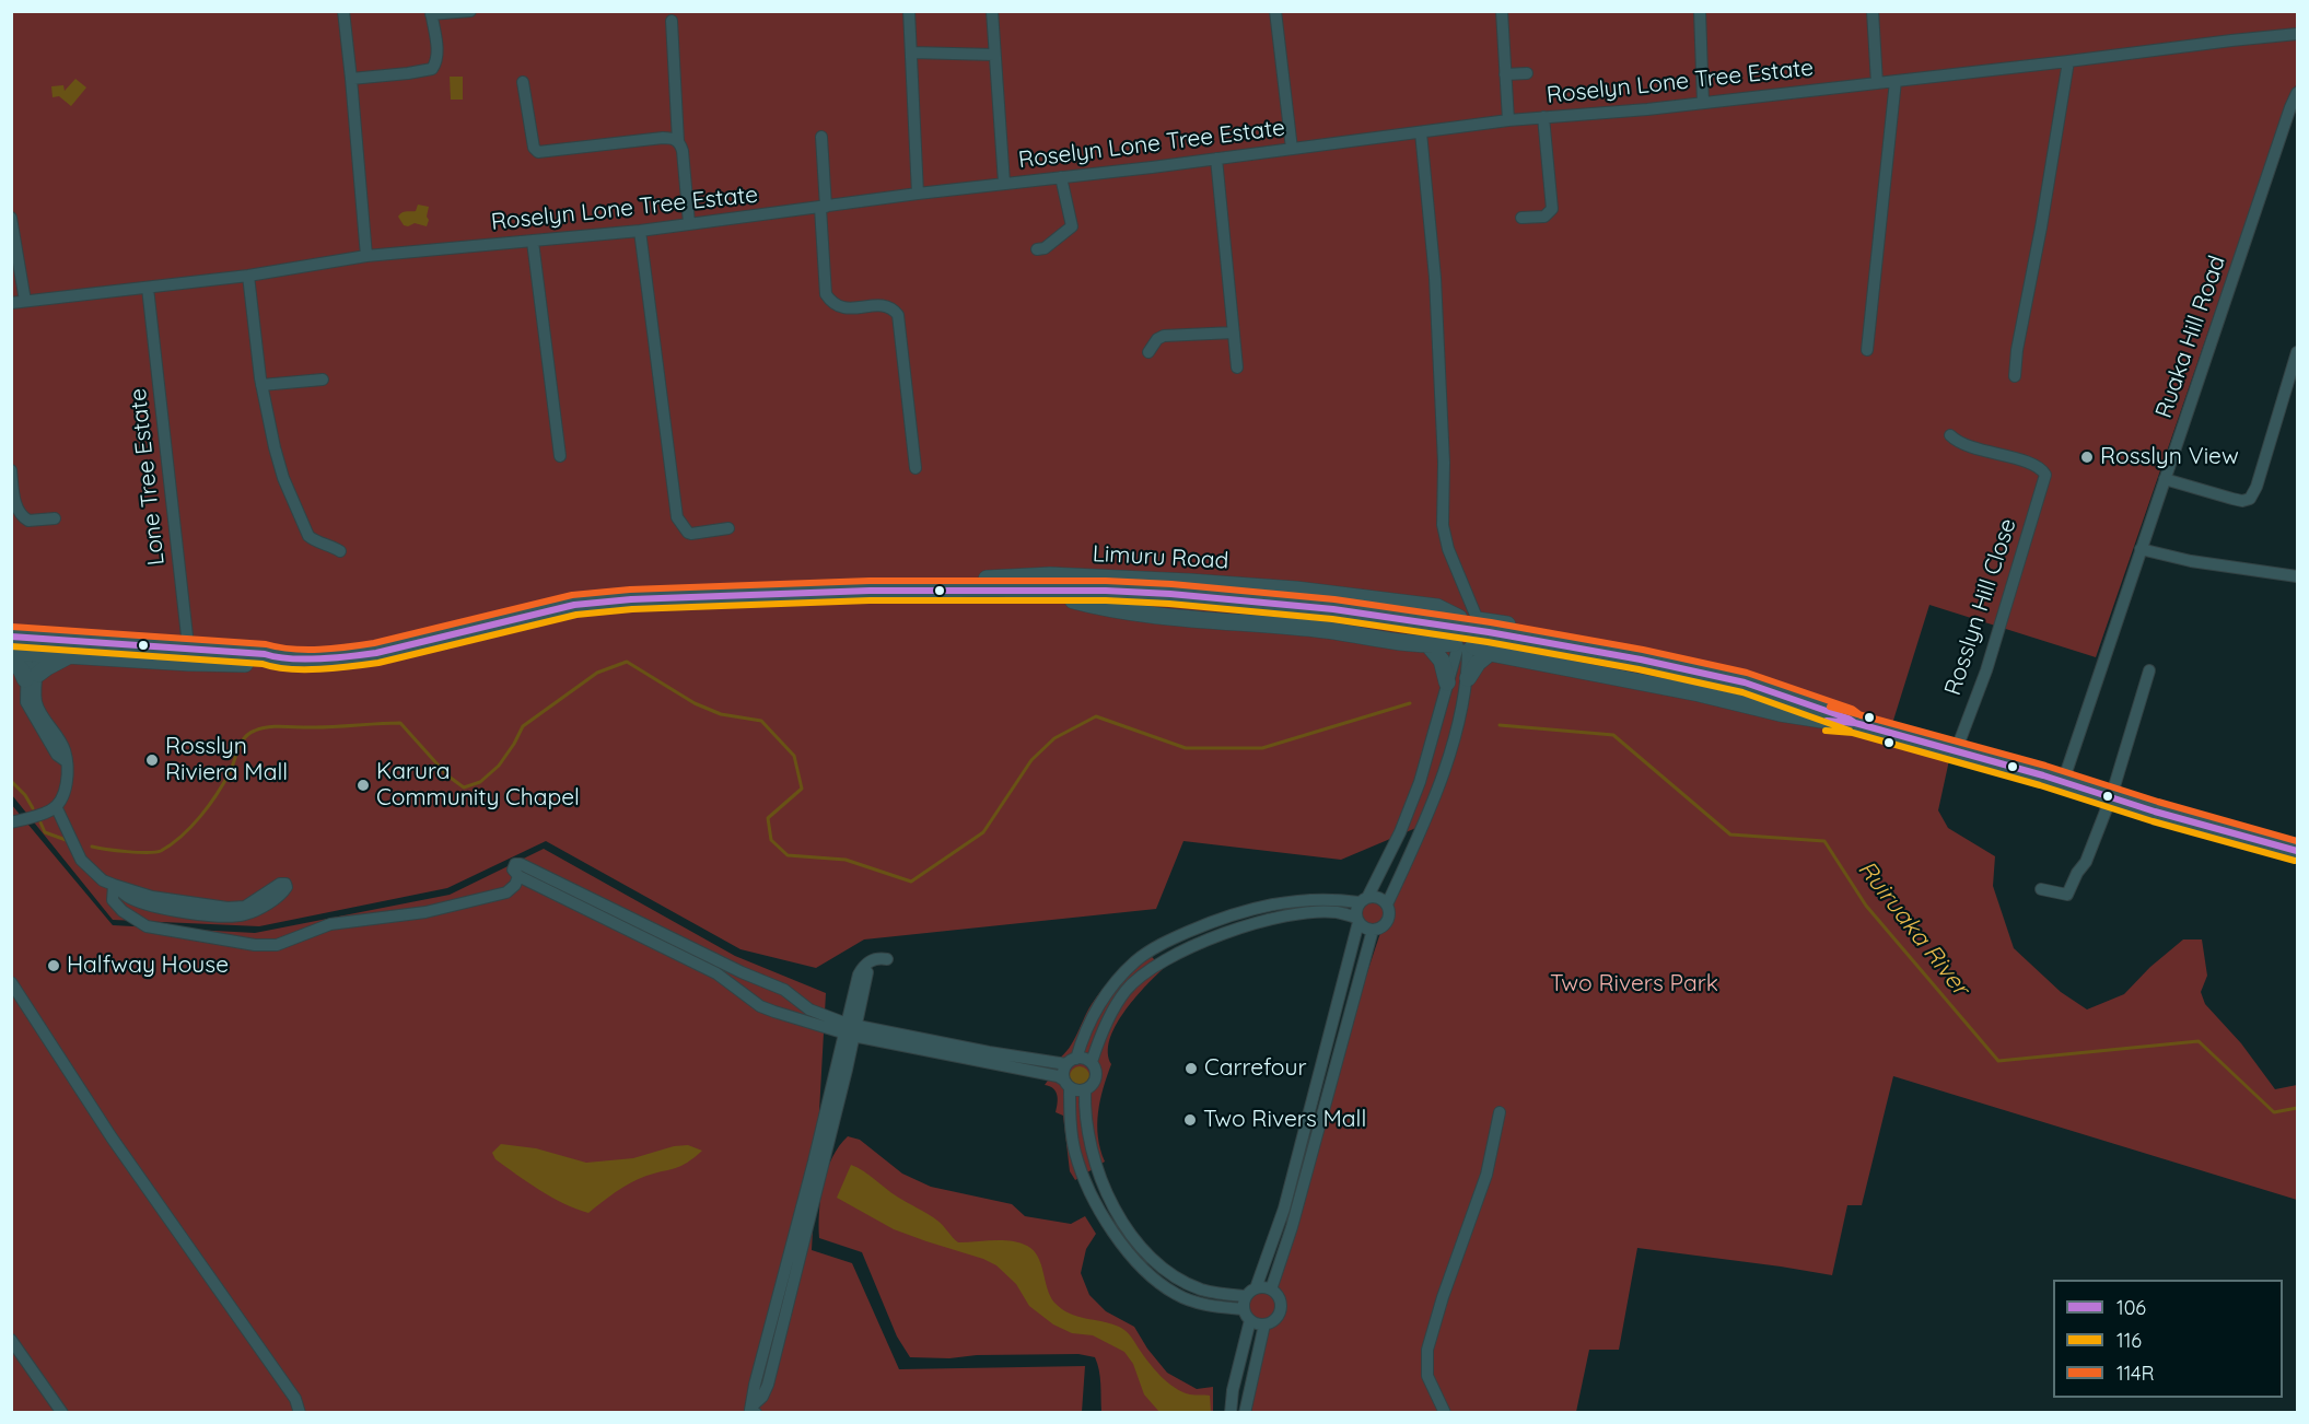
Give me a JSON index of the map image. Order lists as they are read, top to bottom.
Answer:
{
  "streets": {
    "main road": ["Limuru Road"],
    "street": [
      "Roselyn Lone Tree Estate",
      "Ruaka Hill Road",
      "Lone Tree Estate",
      "Rosslyn Hill Close"
    ]
  },
  "crossings": [
    ["Roselyn Lone Tree Estate", "Lone Tree Estate"],
    ["Ruaka Hill Road", "Limuru Road"],
    ["Lone Tree Estate", "Limuru Road"],
    ["Limuru Road", "Rosslyn Hill Close"]
  ],
  "water": ["Ruiruaka River"],
  "parks": ["Two Rivers Park"],
  "places": [
    "Rosslyn View",
    "Rosslyn Riviera Mall",
    "Karura Community Chapel",
    "Halfway House",
    "Carrefour",
    "Two Rivers Mall"
  ],
  "lines": ["transit line 114R", "transit line 106", "transit line 116"],
  "legend": ["106", "116", "114R"]
}
